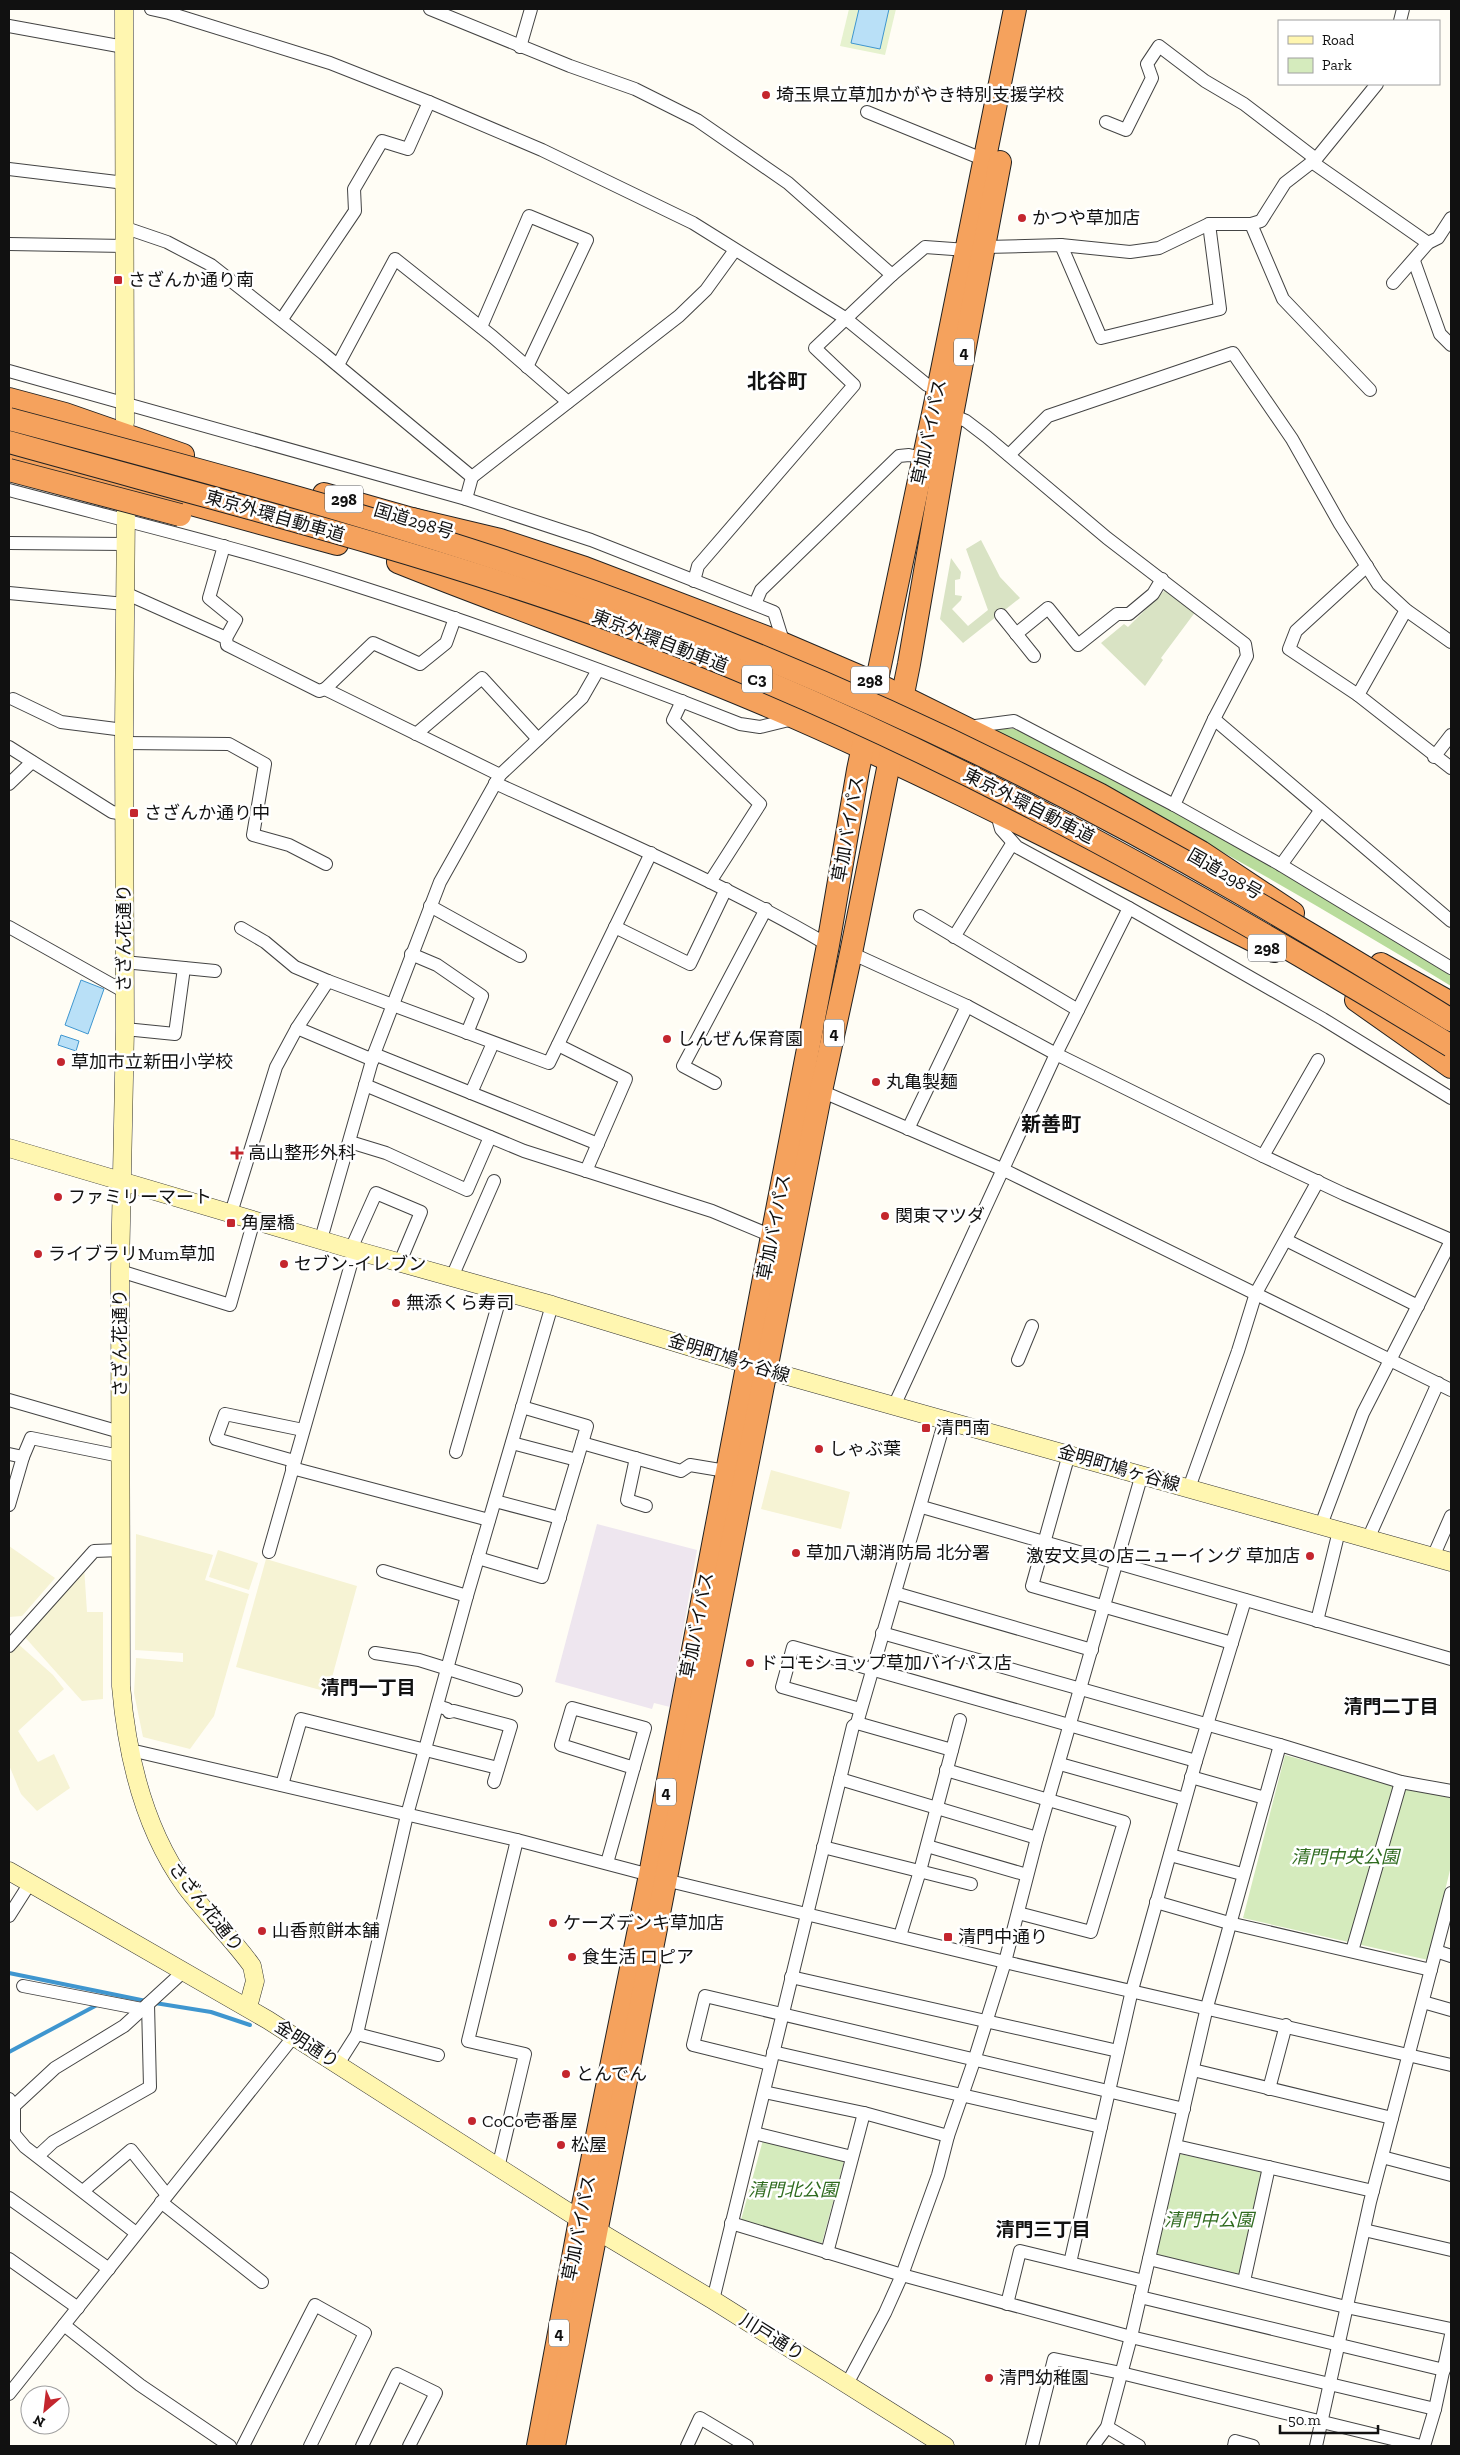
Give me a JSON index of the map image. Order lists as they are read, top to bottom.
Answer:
{
  "streets": {
    "highway": [
      "4",
      "草加バイパス",
      "298",
      "東京外環自動車道",
      "国道298号",
      "C3"
    ],
    "street": [
      "さざん花通り",
      "金明町鳩ヶ谷線",
      "金明通り",
      "川戸通り"
    ]
  },
  "crossings": [
    ["草加バイパス", "298"],
    ["草加バイパス", "金明町鳩ヶ谷線"],
    ["草加バイパス", "金明通り"],
    ["草加バイパス", "川戸通り"],
    ["298", "国道298号"],
    ["さざん花通り", "金明町鳩ヶ谷線"],
    ["さざん花通り", "金明通り"],
    ["金明通り", "川戸通り"]
  ],
  "districts": [
    "北谷町",
    "新善町",
    "清門一丁目",
    "清門二丁目",
    "清門三丁目"
  ],
  "parks": ["清門中央公園", "清門北公園", "清門中公園"],
  "places": {
    "other": [
      "埼玉県立草加かがやき特別支援学校",
      "かつや草加店",
      "しんぜん保育園",
      "草加市立新田小学校",
      "丸亀製麺",
      "ファミリーマート",
      "関東マツダ",
      "ライブラリMum草加",
      "セブン-イレブン",
      "無添くら寿司",
      "しゃぶ葉",
      "草加八潮消防局 北分署",
      "激安文具の店ニューイング 草加店",
      "ドコモショップ草加バイパス店",
      "ケーズデンキ草加店",
      "山香煎餅本舗",
      "食生活 ロピア",
      "とんでん",
      "CoCo壱番屋",
      "松屋",
      "清門幼稚園"
    ],
    "transit": [
      "さざんか通り南",
      "さざんか通り中",
      "角屋橋",
      "清門南",
      "清門中通り"
    ],
    "health": ["高山整形外科"]
  },
  "legend": ["Road", "Park"],
  "scale_bar": "50 m",
  "north": "bottom left"
}
